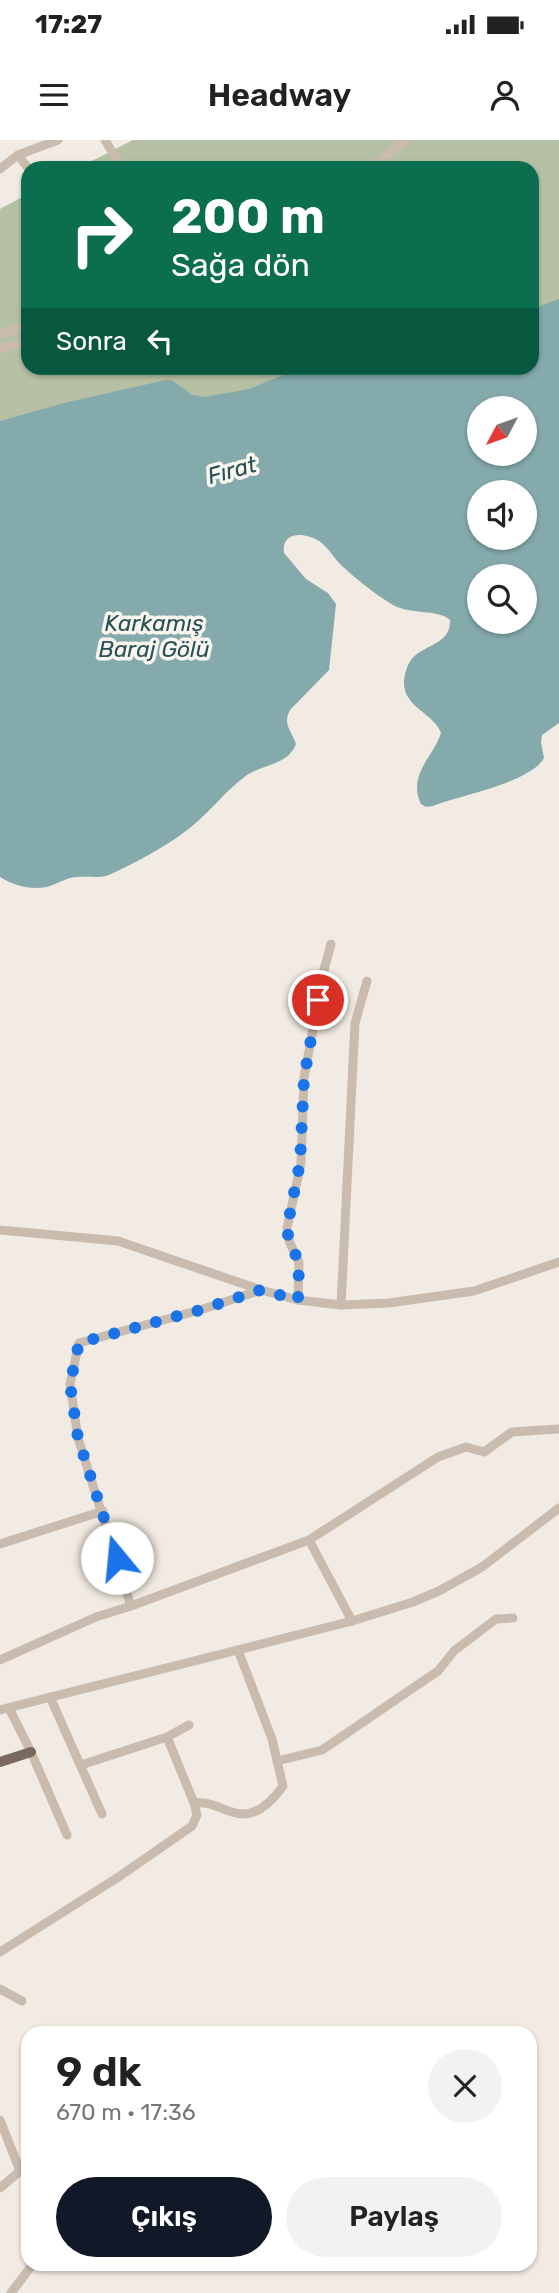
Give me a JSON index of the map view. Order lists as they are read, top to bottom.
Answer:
{
  "water": ["Fırat", "Karkamış Baraj Gölü"],
  "north": "bottom left",
  "page": {
    "status": "17:27",
    "header": "Headway",
    "turn": ["200 m", "Sağa dön"],
    "then": "Sonra",
    "heading": ["9 dk", "670 m · 17:36"],
    "buttons": ["Çıkış", "Paylaş"]
  }
}
